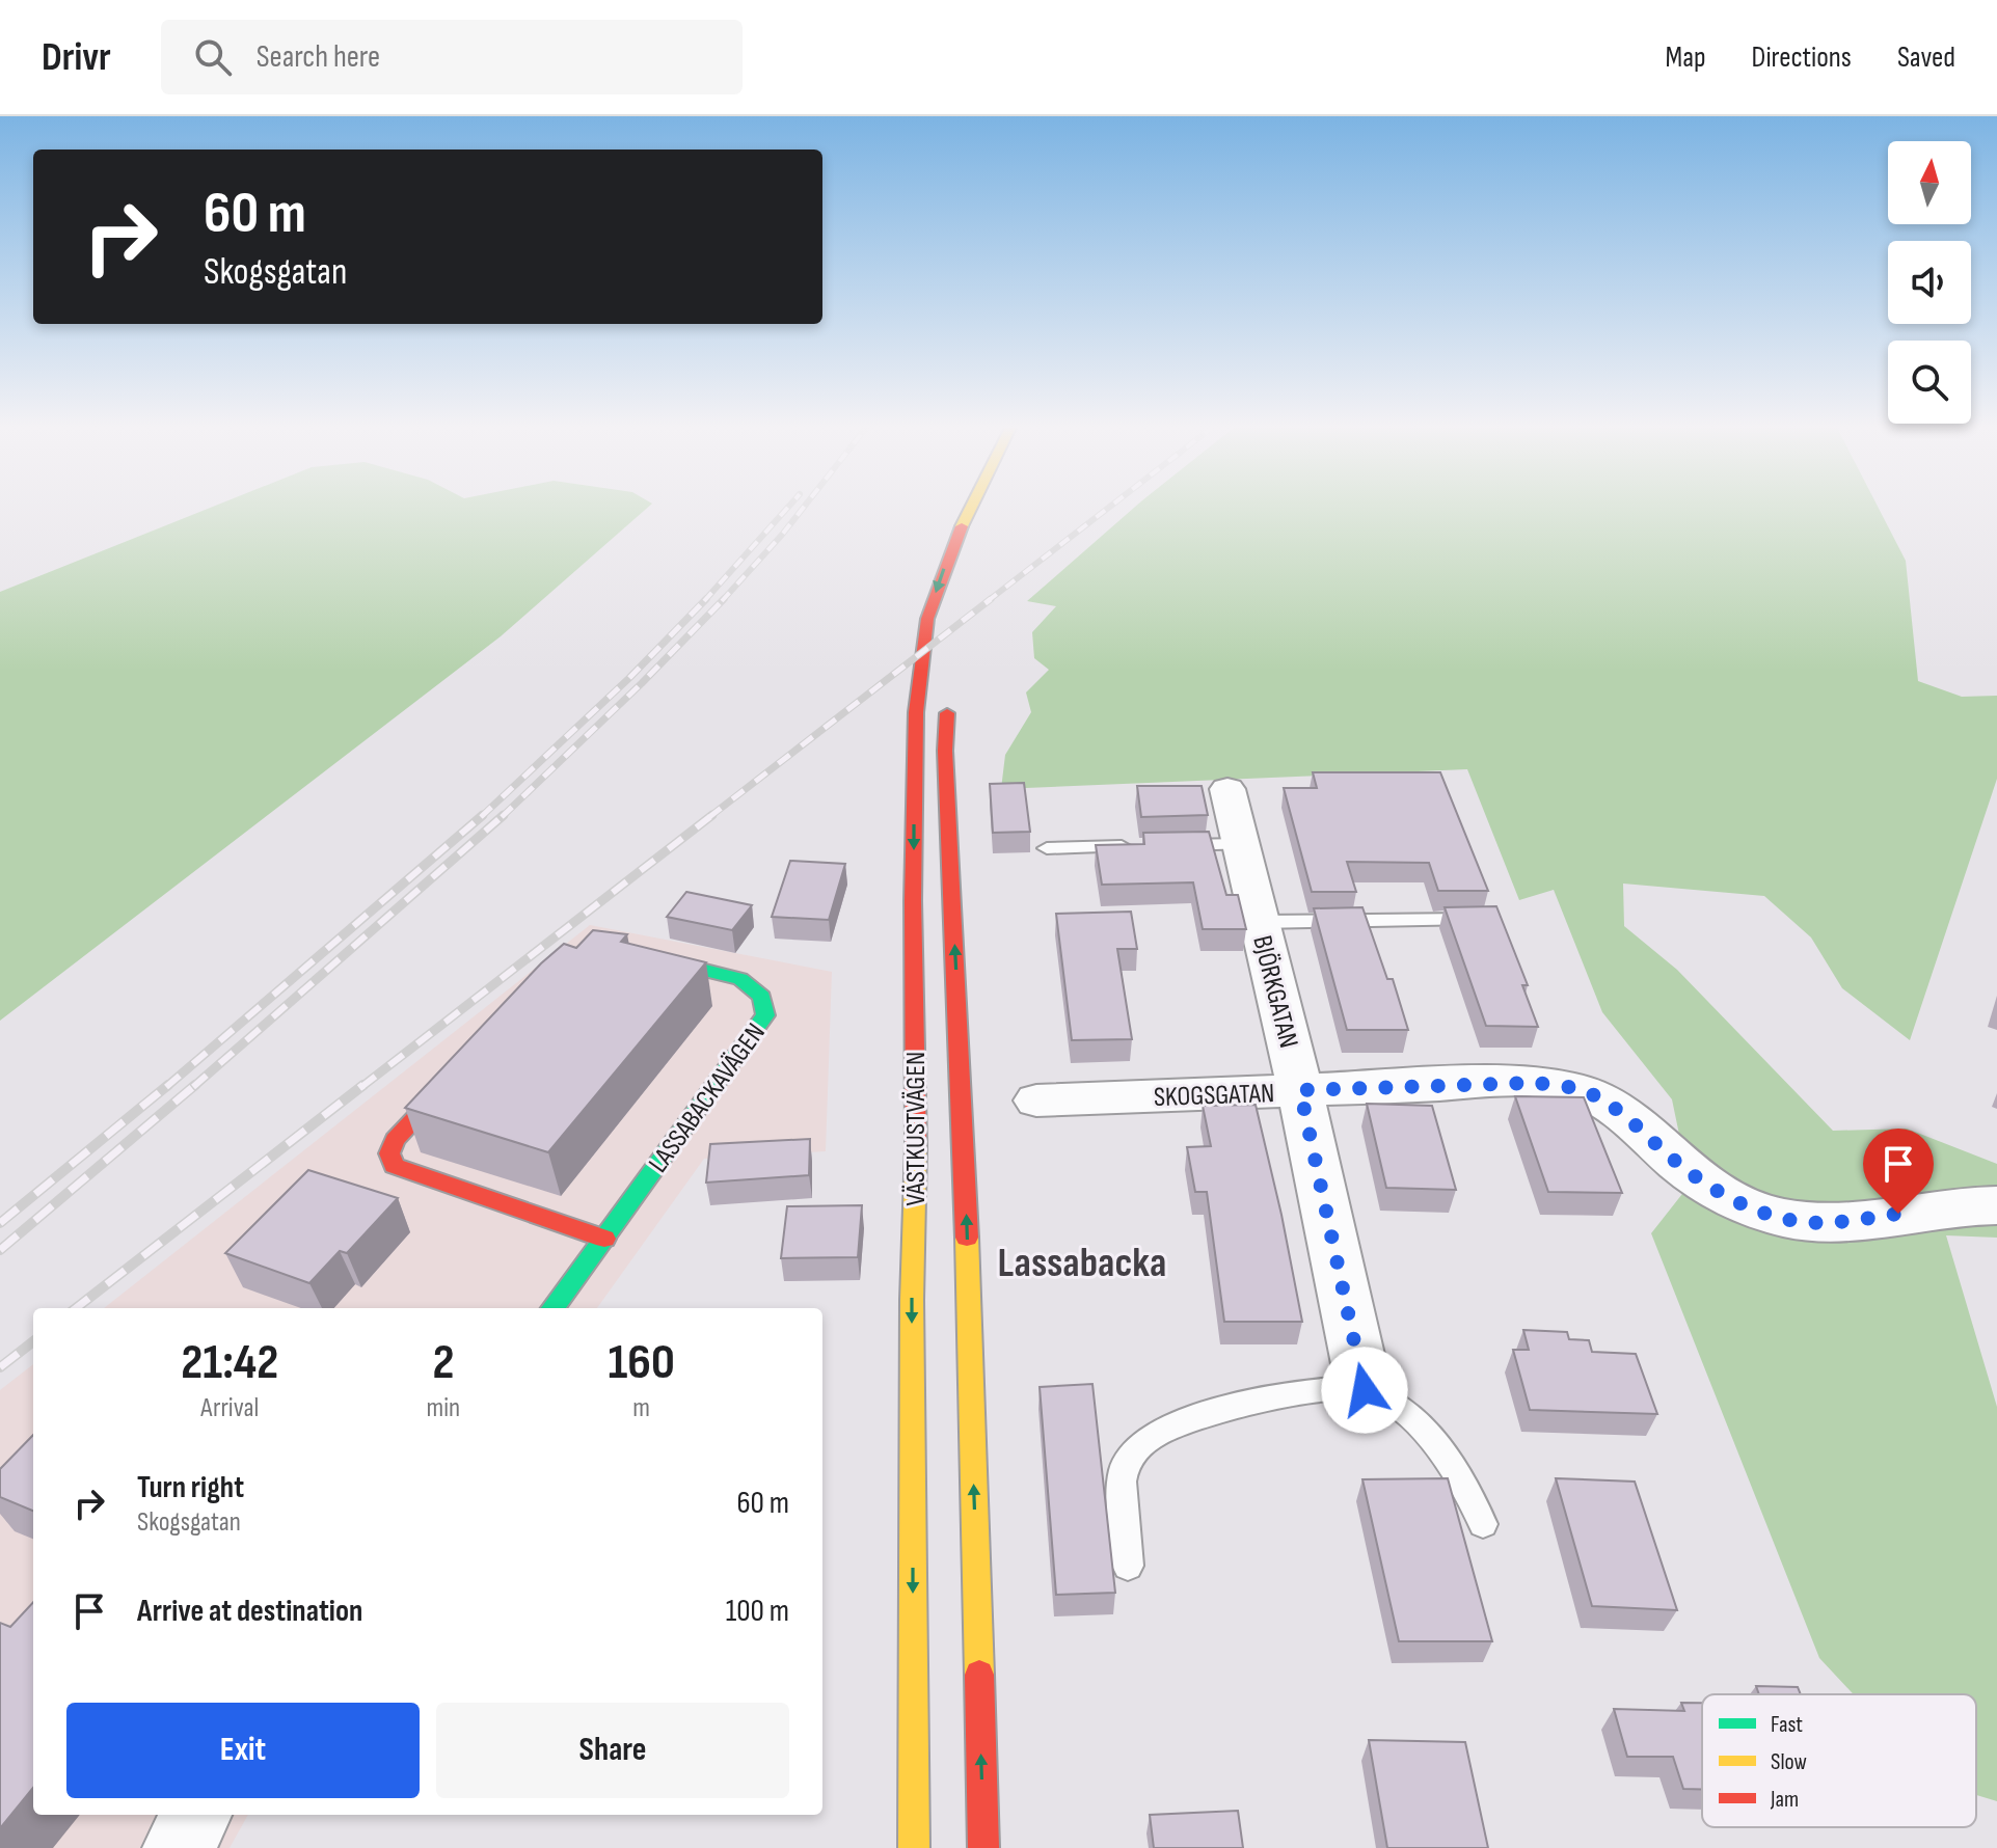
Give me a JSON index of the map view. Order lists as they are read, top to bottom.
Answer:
{
  "streets": {
    "main road": ["LASSABACKAVÄGEN", "VÄSTKUSTVÄGEN"],
    "street": ["BJÖRKGATAN", "SKOGSGATAN"]
  },
  "crossings": [
    ["BJÖRKGATAN", "SKOGSGATAN"]
  ],
  "districts": ["Lassabacka"],
  "legend": ["Fast", "Slow", "Jam"],
  "north": "top",
  "page": {
    "header": "Drivr",
    "search": "Search here",
    "nav": ["Map", "Directions", "Saved"],
    "turn": ["60 m", "Skogsgatan"],
    "eta": [
      "21:42",
      "Arrival",
      "2",
      "min",
      "160",
      "m"
    ],
    "list": [
      {
        "name": "Turn right",
        "note": "Skogsgatan",
        "value": "60 m"
      },
      {
        "name": "Arrive at destination",
        "value": "100 m"
      }
    ],
    "buttons": ["Exit", "Share"]
  }
}
